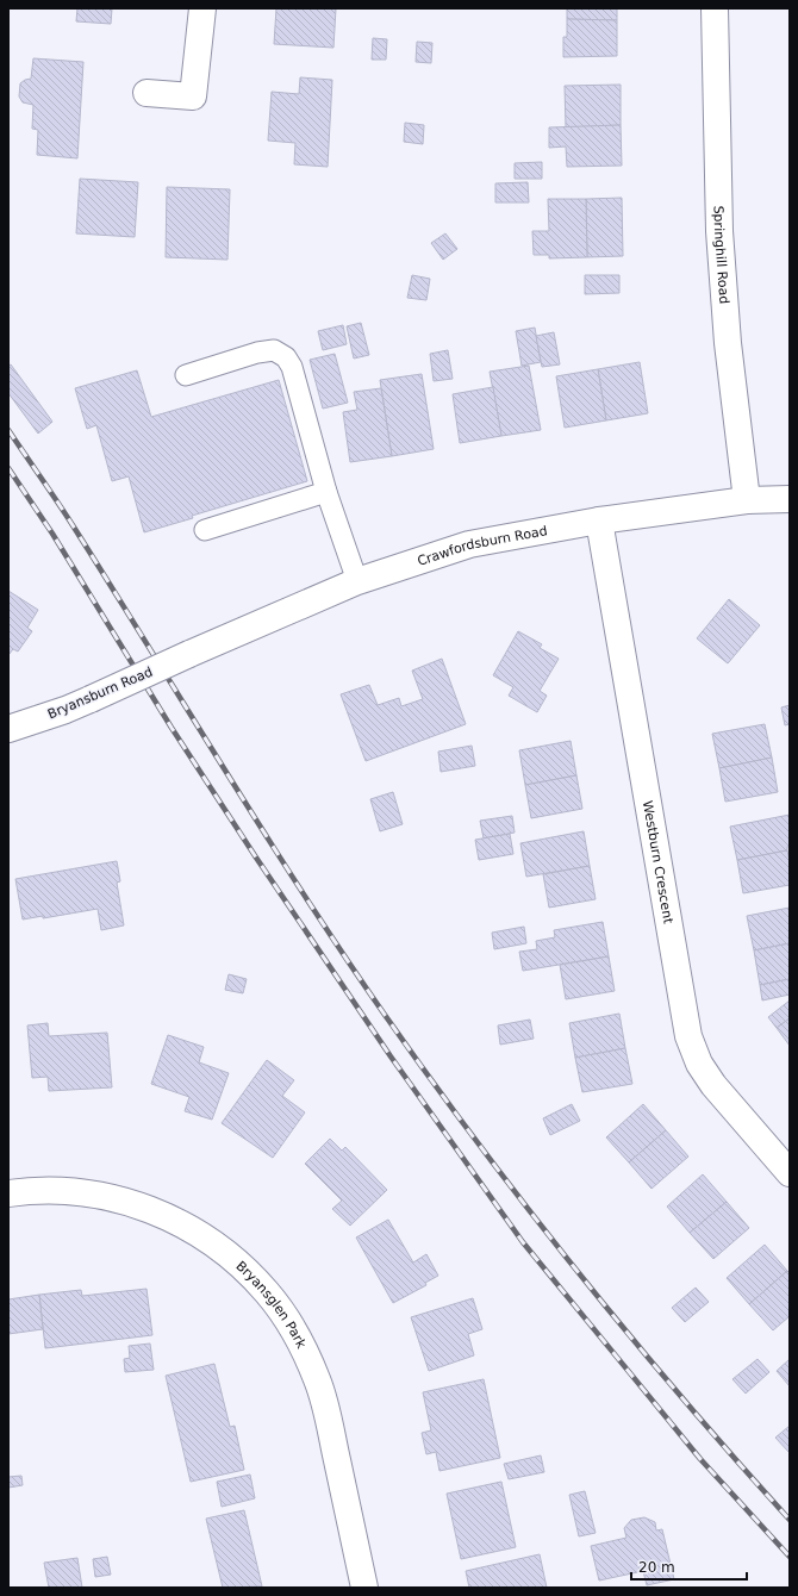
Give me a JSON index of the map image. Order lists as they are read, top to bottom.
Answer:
{
  "streets": {
    "street": [
      "Springhill Road",
      "Crawfordsburn Road",
      "Bryansburn Road",
      "Westburn Crescent",
      "Bryansglen Park"
    ]
  },
  "crossings": [
    ["Springhill Road", "Crawfordsburn Road"],
    ["Crawfordsburn Road", "Bryansburn Road"],
    ["Crawfordsburn Road", "Westburn Crescent"]
  ],
  "scale_bar": "20 m"
}
